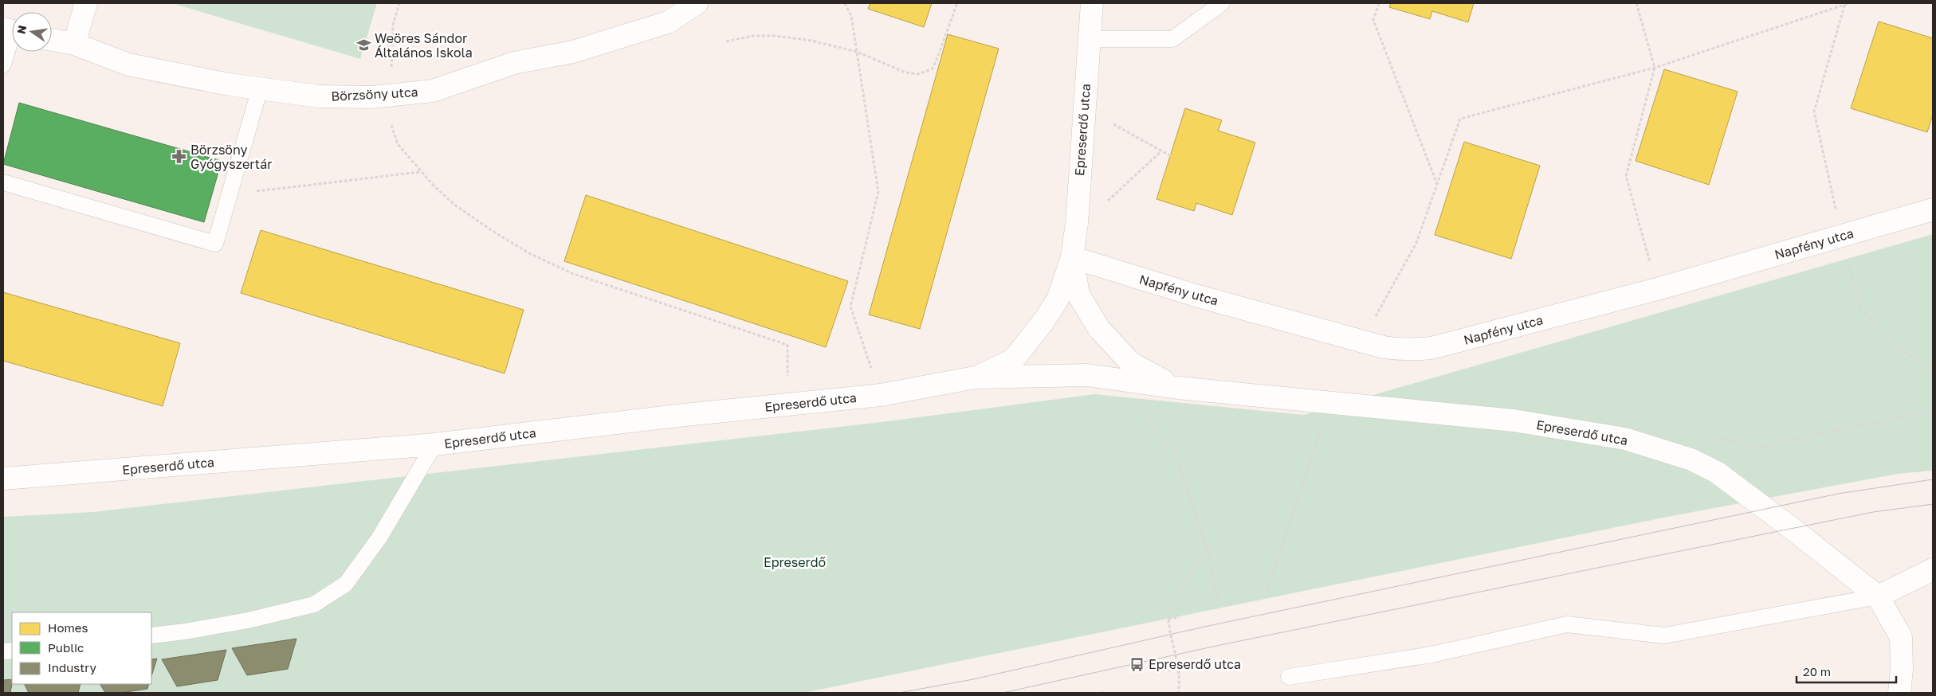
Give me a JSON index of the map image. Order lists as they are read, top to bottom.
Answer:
{
  "streets": {
    "street": ["Börzsöny utca", "Epreserdő utca", "Napfény utca"]
  },
  "crossings": [
    ["Epreserdő utca", "Napfény utca"]
  ],
  "parks": ["Epreserdő"],
  "places": {
    "school or university": ["Weöres Sándor Általános Iskola"],
    "pharmacy": ["Börzsöny Gyógyszertár"],
    "bus stop": ["Epreserdő utca"]
  },
  "legend": ["Homes", "Public", "Industry"],
  "scale_bar": "20 m",
  "north": "left"
}
